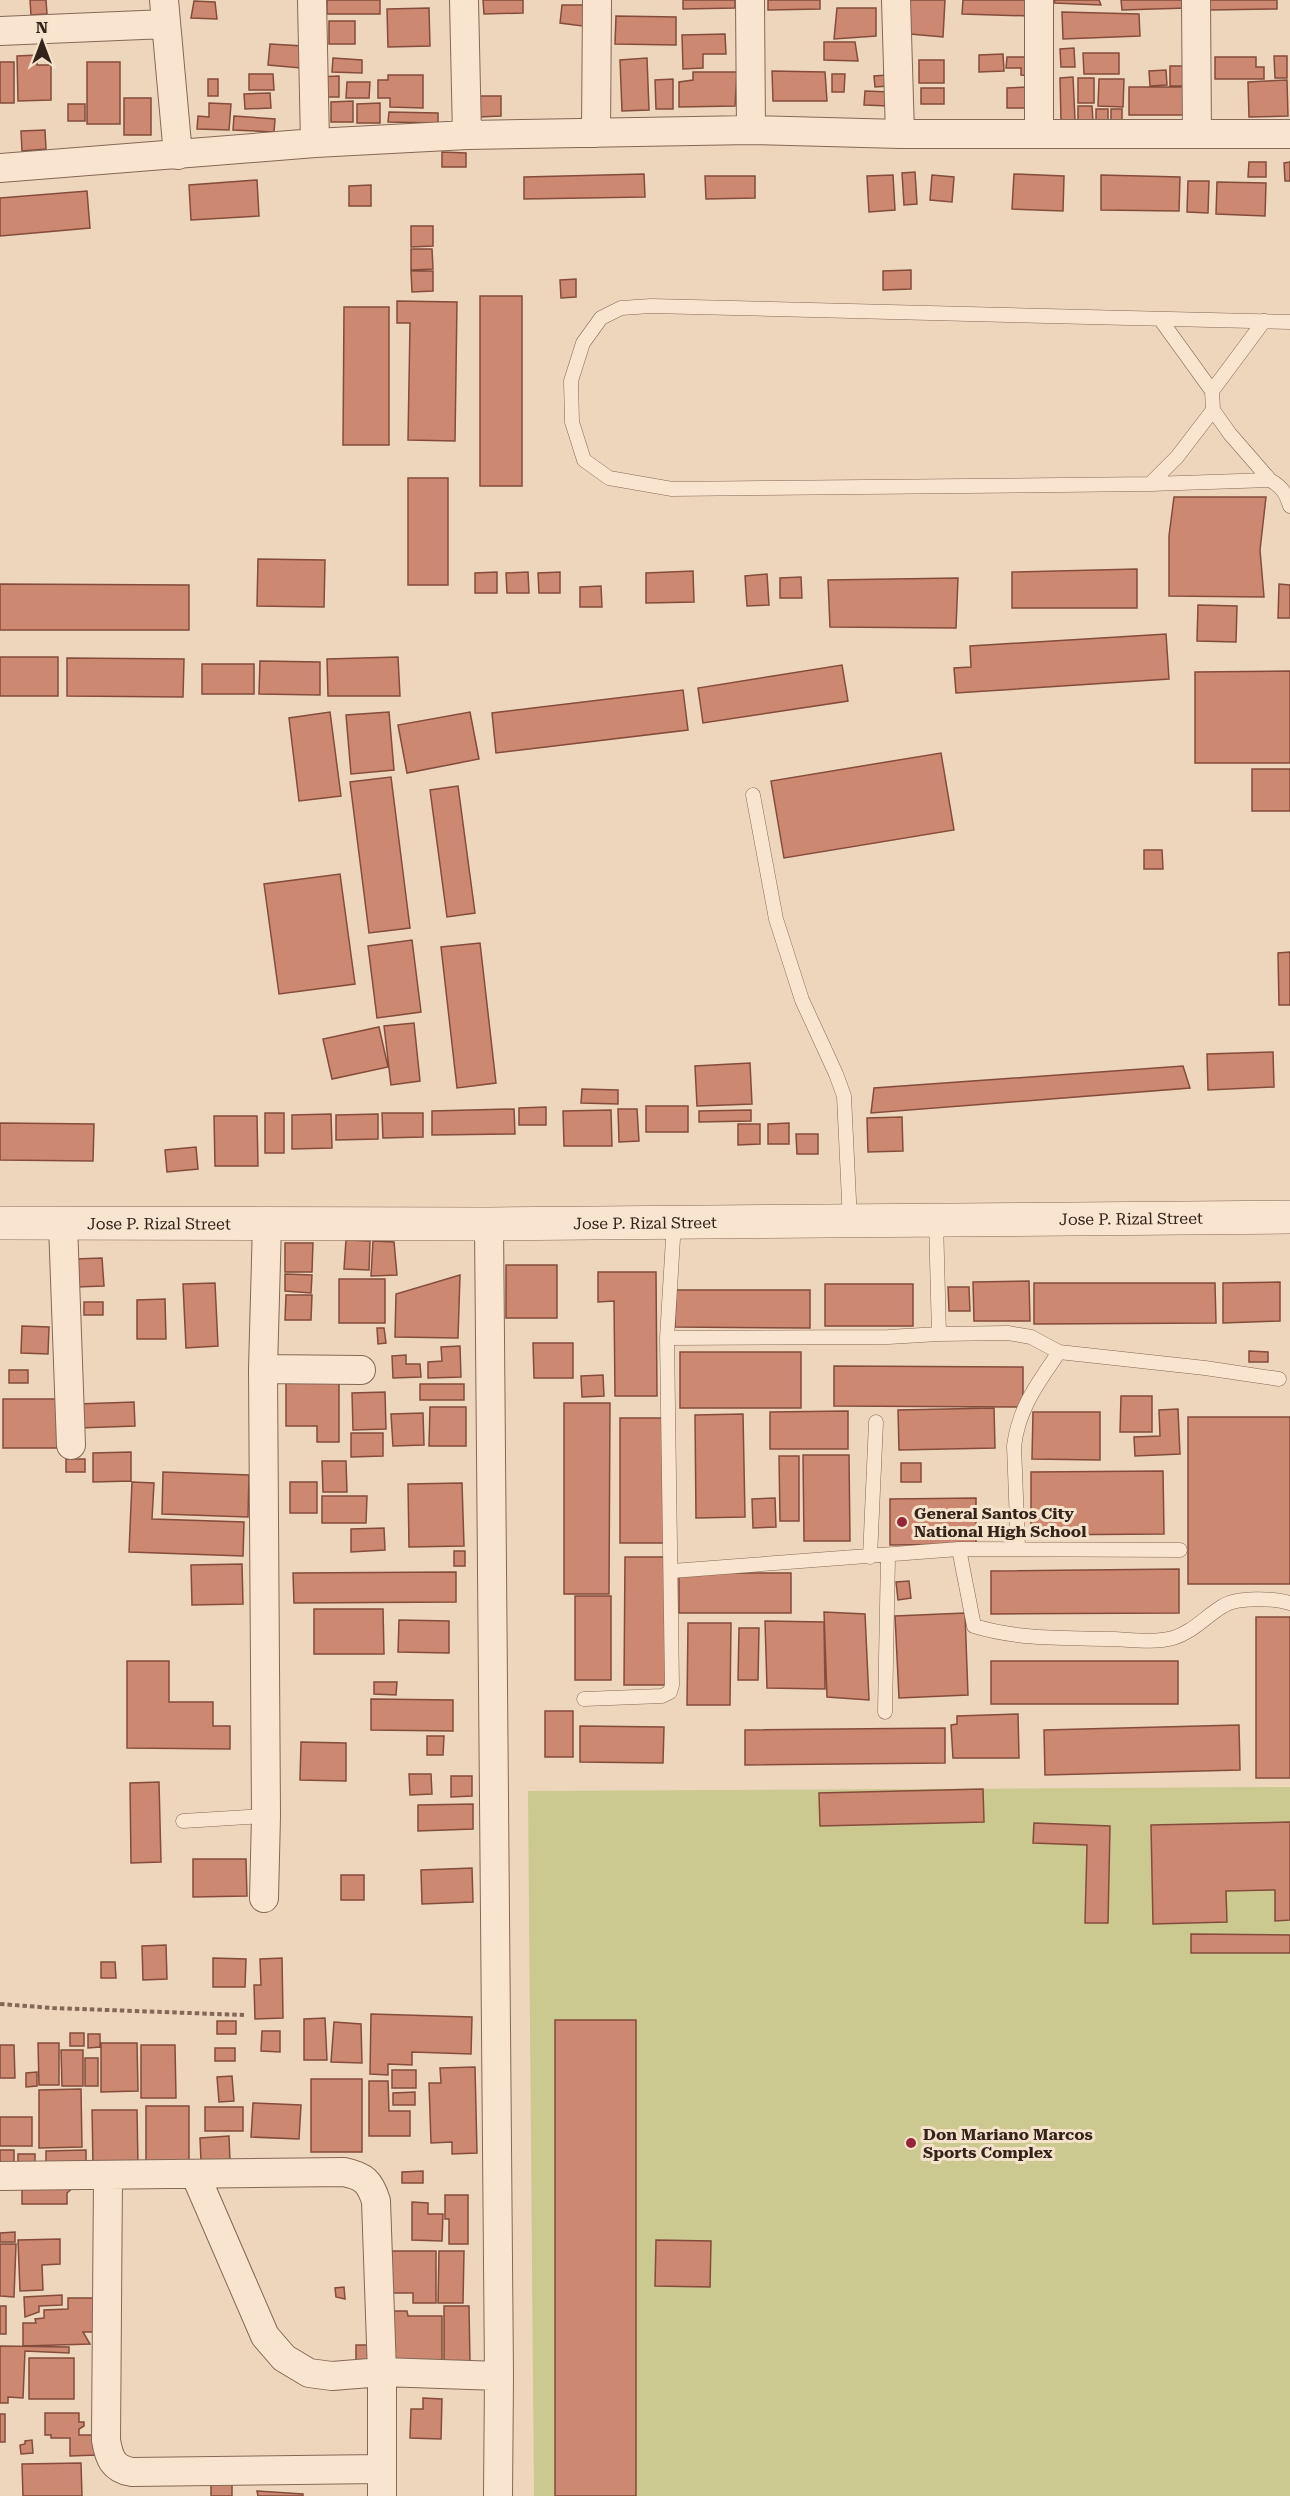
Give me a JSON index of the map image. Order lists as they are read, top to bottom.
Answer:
{
  "streets": {
    "street": ["Jose P. Rizal Street"]
  },
  "places": ["General Santos City National High School", "Don Mariano Marcos Sports Complex"],
  "north": "top"
}
